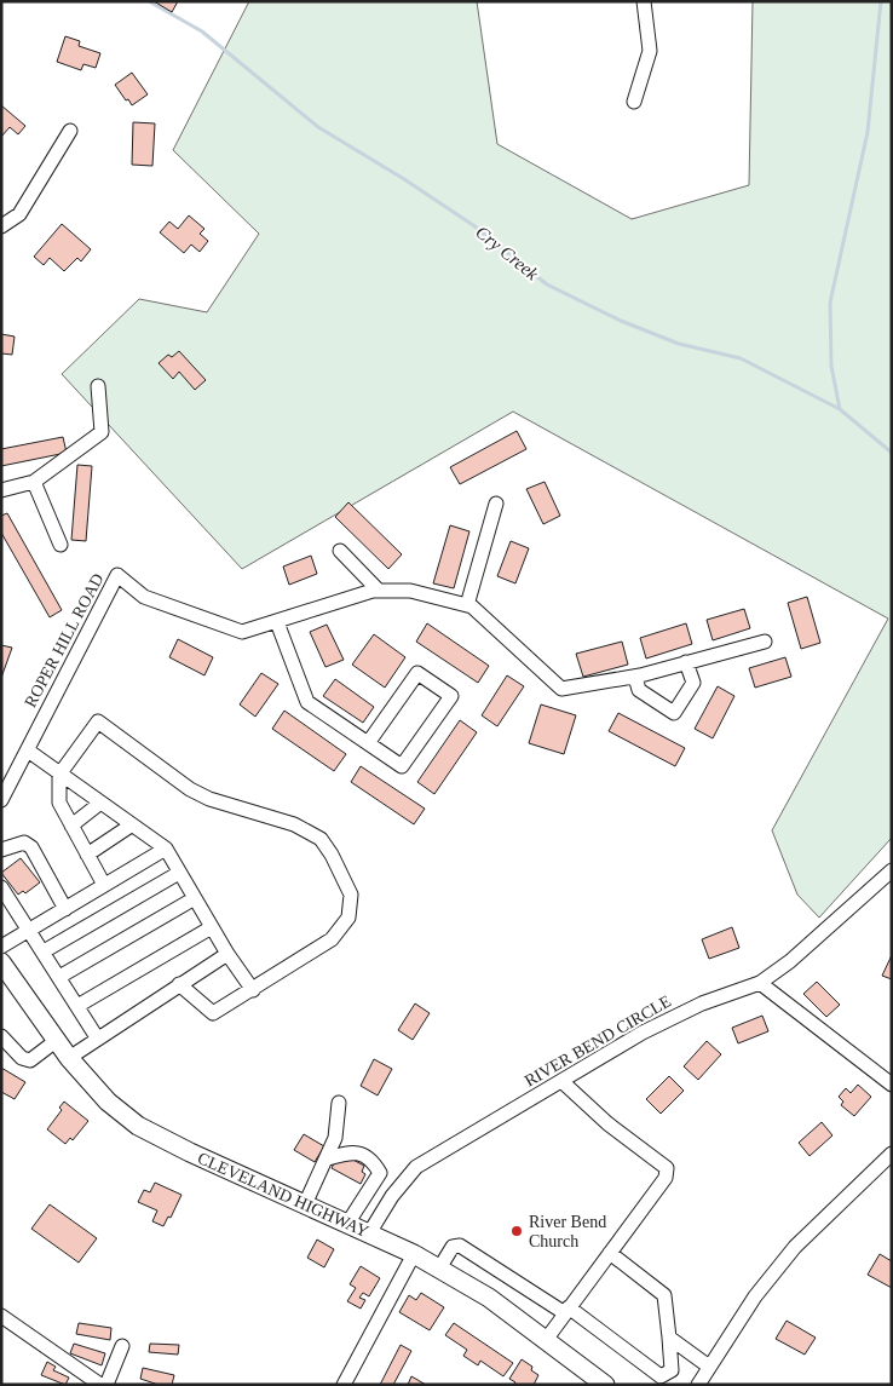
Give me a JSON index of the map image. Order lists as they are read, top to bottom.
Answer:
{
  "streets": {
    "main road": ["CLEVELAND HIGHWAY"],
    "street": ["ROPER HILL ROAD", "RIVER BEND CIRCLE"]
  },
  "crossings": [
    ["RIVER BEND CIRCLE", "CLEVELAND HIGHWAY"]
  ],
  "water": ["Cry Creek"],
  "places": ["River Bend Church"]
}
